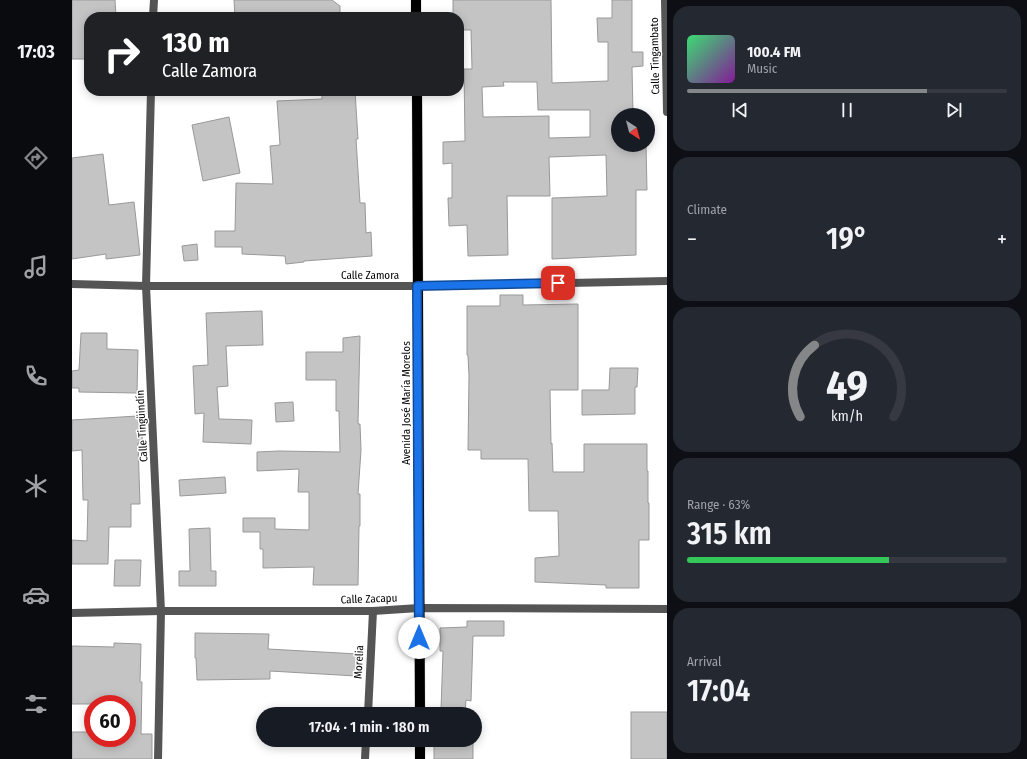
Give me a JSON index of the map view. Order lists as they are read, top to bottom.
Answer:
{
  "streets": {
    "main road": ["Avenida José María Morelos"],
    "street": [
      "Calle Tingambato",
      "Calle Zamora",
      "Calle Tingüindín",
      "Calle Zacapu",
      "Morelia"
    ]
  },
  "crossings": [
    ["Calle Zamora", "Avenida José María Morelos"],
    ["Calle Zamora", "Calle Tingüindín"],
    ["Avenida José María Morelos", "Calle Zacapu"],
    ["Calle Tingüindín", "Calle Zacapu"],
    ["Calle Zacapu", "Morelia"]
  ],
  "north": "bottom right",
  "page": {
    "tabs": "17:03",
    "turn": ["130 m", "Calle Zamora"],
    "song": ["100.4 FM", "Music"],
    "tile": [
      "Climate",
      ["Range · 63%", "315 km"],
      ["Arrival", "17:04"]
    ],
    "heat": ["−", "19°", "+"],
    "limit": "60",
    "trip": "17:04 · 1 min · 180 m",
    "gauge": ["49", "km/h"]
  }
}
